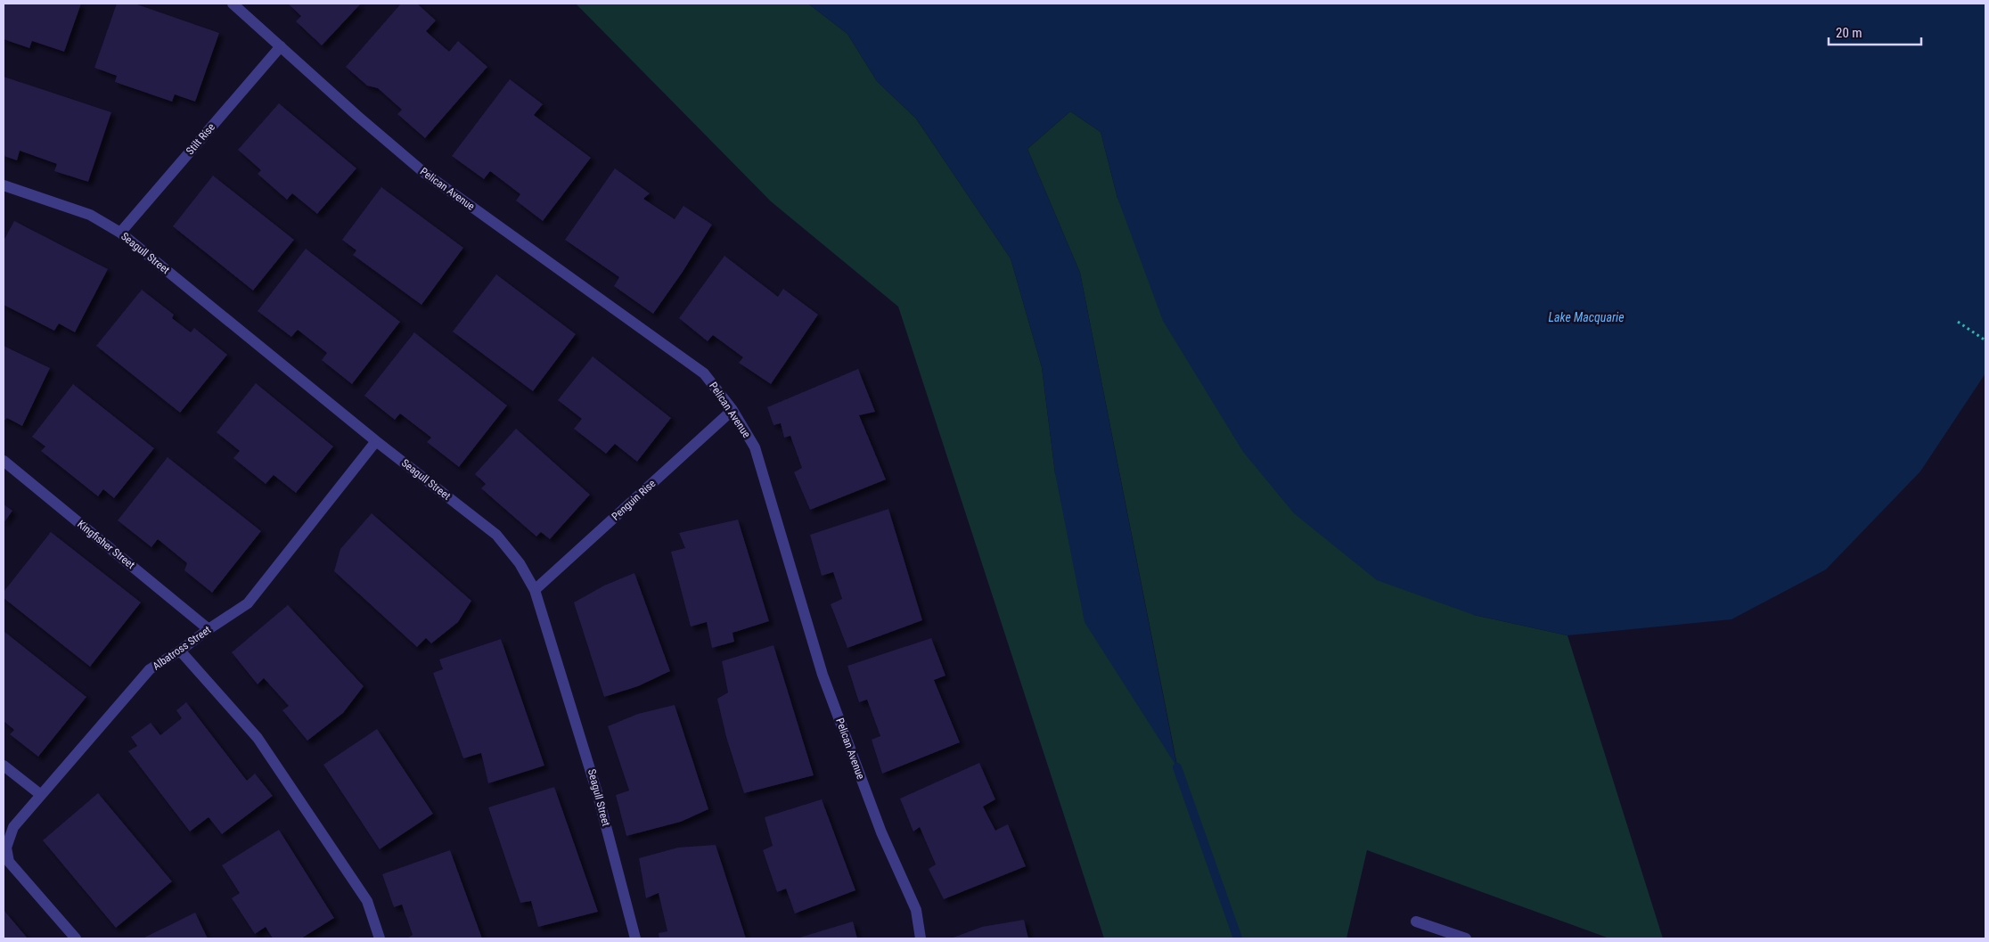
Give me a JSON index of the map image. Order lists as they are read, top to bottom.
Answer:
{
  "streets": {
    "street": [
      "Stilt Rise",
      "Pelican Avenue",
      "Seagull Street",
      "Penguin Rise",
      "Kingfisher Street",
      "Albatross Street"
    ]
  },
  "crossings": [
    ["Stilt Rise", "Pelican Avenue"],
    ["Stilt Rise", "Seagull Street"],
    ["Pelican Avenue", "Penguin Rise"],
    ["Seagull Street", "Penguin Rise"],
    ["Seagull Street", "Albatross Street"],
    ["Kingfisher Street", "Albatross Street"]
  ],
  "water": ["Lake Macquarie"],
  "scale_bar": "20 m"
}
